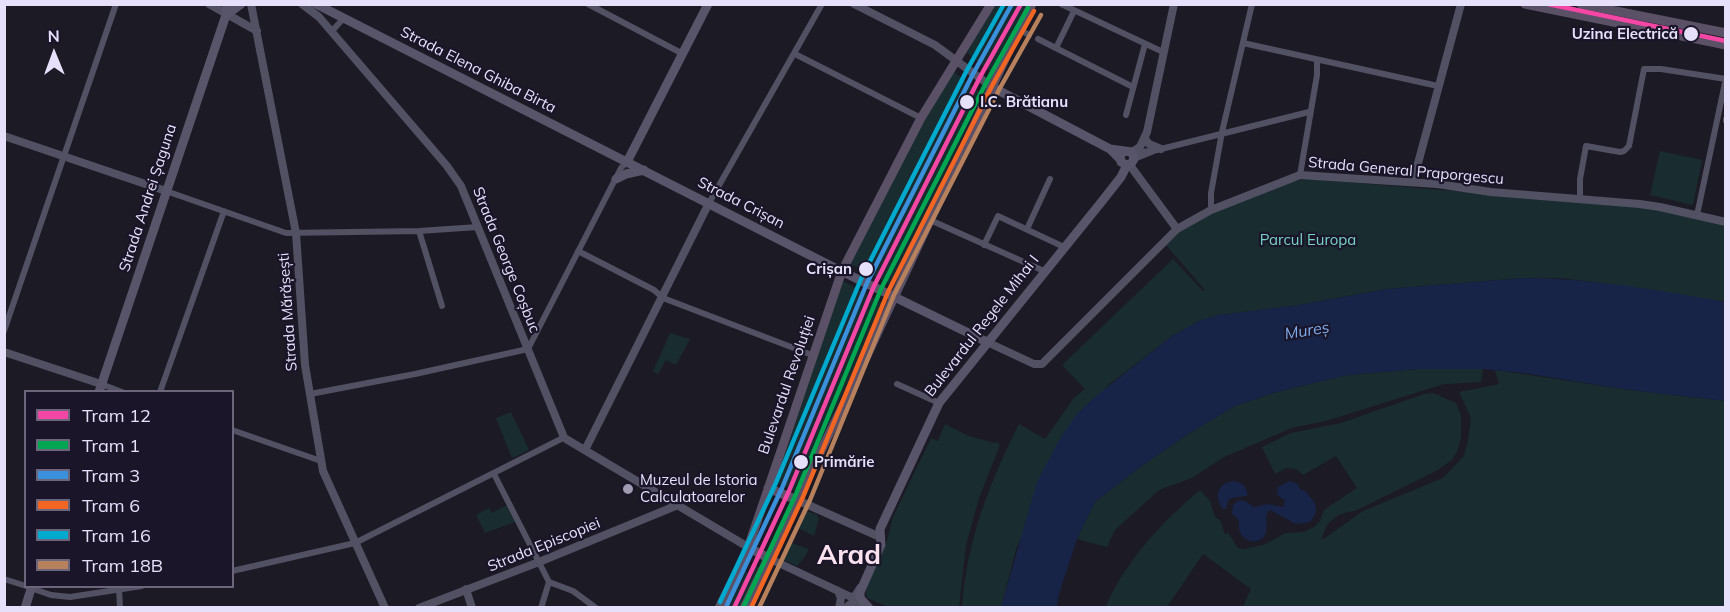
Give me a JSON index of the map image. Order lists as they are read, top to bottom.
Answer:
{
  "streets": {
    "main road": [
      "Strada Elena Ghiba Birta",
      "Strada Andrei Șaguna",
      "Strada Crișan",
      "Bulevardul Regele Mihai I",
      "Bulevardul Revoluției"
    ],
    "street": [
      "Strada General Praporgescu",
      "Strada George Coșbuc",
      "Strada Mărășești",
      "Strada Episcopiei"
    ]
  },
  "crossings": [
    ["Strada Elena Ghiba Birta", "Strada Crișan"],
    ["Strada General Praporgescu", "Bulevardul Regele Mihai I"],
    ["Strada Crișan", "Bulevardul Revoluției"]
  ],
  "districts": ["Arad"],
  "water": ["Mureș"],
  "parks": ["Parcul Europa"],
  "places": [
    "Uzina Electrică",
    "I.C. Brătianu",
    "Crișan",
    "Primărie",
    "Muzeul de Istoria Calculatoarelor"
  ],
  "lines": [
    "tram line 12",
    "tram line 3",
    "tram line 16",
    "tram line 1",
    "tram line 6",
    "tram line 18B"
  ],
  "legend": [
    "Tram 12",
    "Tram 1",
    "Tram 3",
    "Tram 6",
    "Tram 16",
    "Tram 18B"
  ],
  "north": "top"
}
